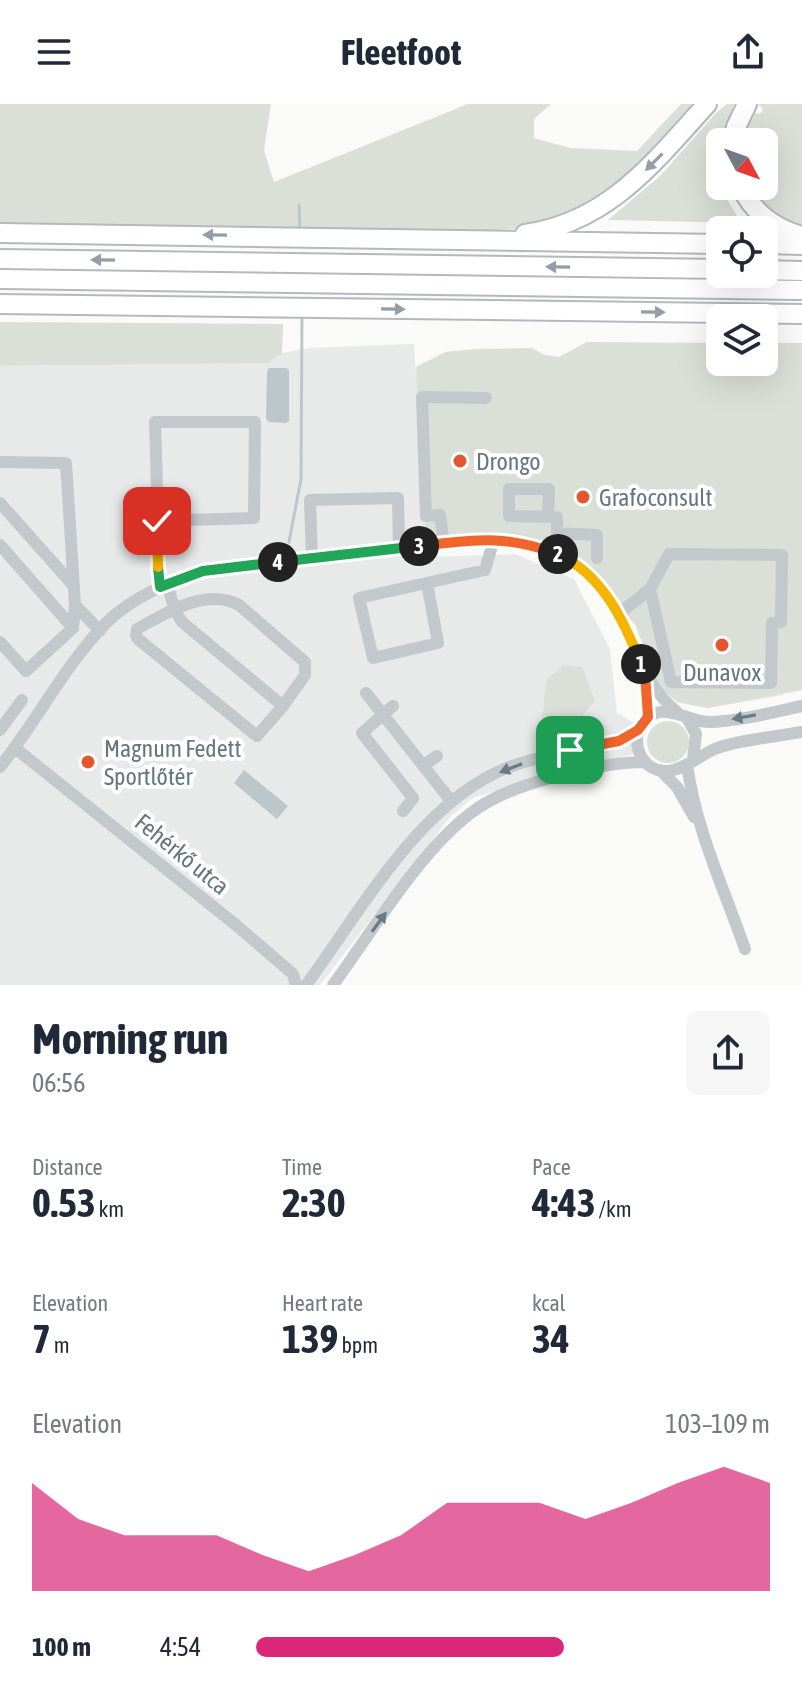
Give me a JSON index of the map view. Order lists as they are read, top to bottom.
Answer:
{
  "streets": {
    "street": ["Fehérkő utca"]
  },
  "places": [
    "Drongo",
    "Grafoconsult",
    "Dunavox",
    "Magnum Fedett Sportlőtér"
  ],
  "north": "bottom right",
  "page": {
    "header": "Fleetfoot",
    "pins": [
      "3",
      "2",
      "4",
      "1"
    ],
    "heading": ["Morning run", "06:56"],
    "stats": [
      ["Distance", "0.53 km"],
      ["Time", "2:30"],
      ["Pace", "4:43 /km"],
      ["Elevation", "7 m"],
      ["Heart rate", "139 bpm"],
      ["kcal", "34"]
    ],
    "chart": ["Elevation", "103–109 m"],
    "list": [
      {
        "name": "100 m",
        "note": "4:54"
      }
    ]
  }
}
